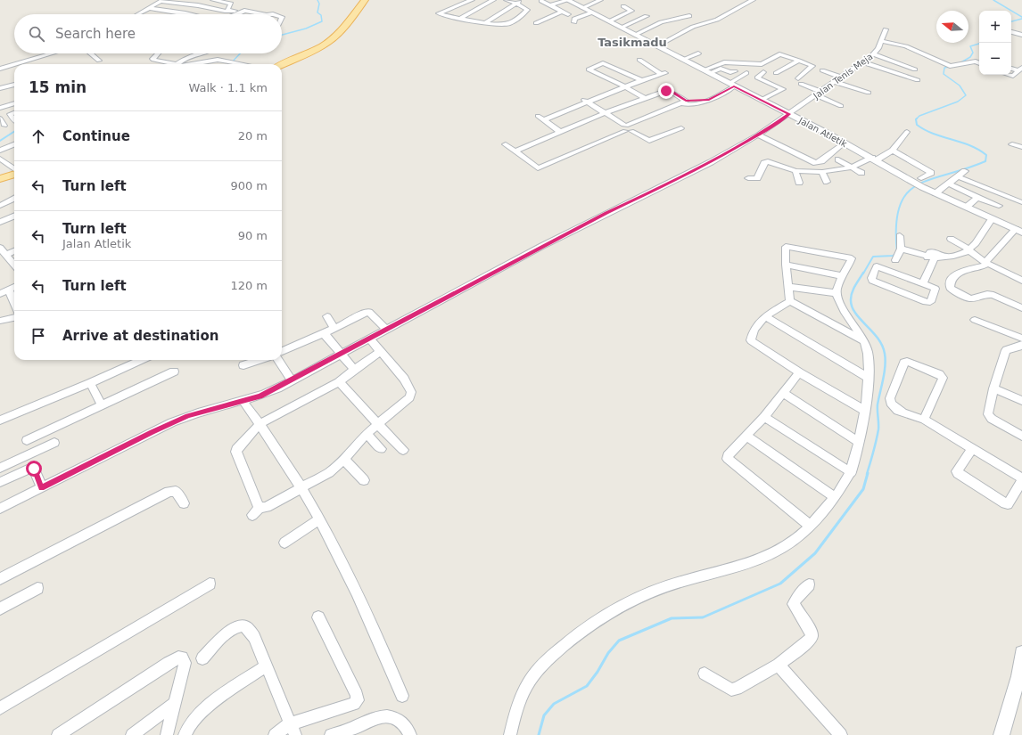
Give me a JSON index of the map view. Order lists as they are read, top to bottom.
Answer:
{
  "streets": {
    "street": ["Jalan Tenis Meja", "Jalan Atletik"]
  },
  "crossings": [
    ["Jalan Tenis Meja", "Jalan Atletik"]
  ],
  "districts": ["Tasikmadu"],
  "north": "left",
  "page": {
    "map_buttons": ["+", "−"],
    "search": "Search here",
    "heading": ["15 min", "Walk · 1.1 km"],
    "list": [
      ["Continue", "20 m"],
      ["Turn left", "900 m"],
      ["Turn left", "Jalan Atletik", "90 m"],
      ["Turn left", "120 m"],
      "Arrive at destination"
    ]
  }
}
